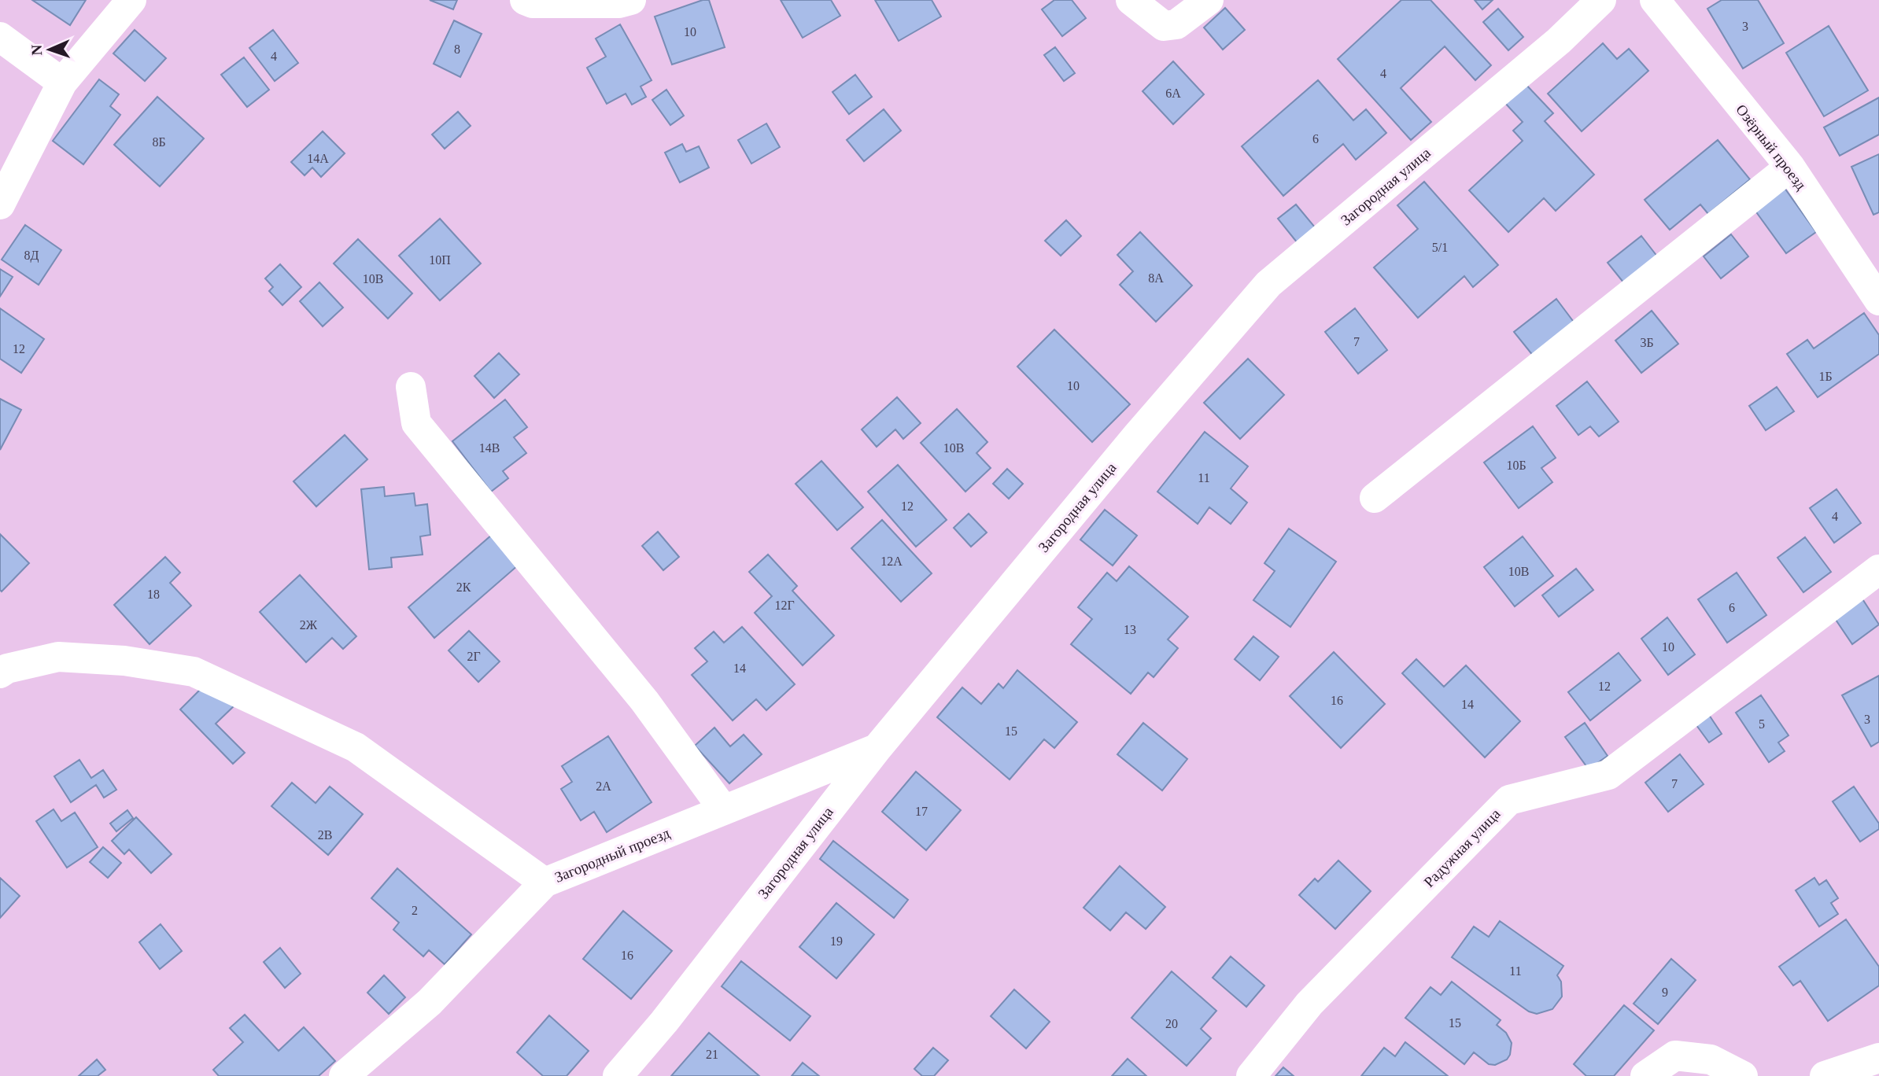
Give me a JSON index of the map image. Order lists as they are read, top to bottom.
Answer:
{
  "streets": {
    "street": [
      "Озёрный проезд",
      "Загородная улица",
      "Радужная улица",
      "Загородный проезд"
    ]
  },
  "crossings": [
    ["Загородная улица", "Загородный проезд"]
  ],
  "house_numbers": [
    "3",
    "10",
    "8",
    "4",
    "4",
    "6А",
    "6",
    "8Б",
    "14А",
    "5/1",
    "8Д",
    "10П",
    "8А",
    "10В",
    "7",
    "3Б",
    "12",
    "1Б",
    "10",
    "14В",
    "10В",
    "10Б",
    "11",
    "12",
    "4",
    "12А",
    "10В",
    "2К",
    "18",
    "12Г",
    "6",
    "2Ж",
    "13",
    "10",
    "2Г",
    "14",
    "12",
    "16",
    "14",
    "3",
    "5",
    "15",
    "7",
    "2А",
    "17",
    "2В",
    "2",
    "19",
    "16",
    "11",
    "9",
    "15",
    "20",
    "21"
  ],
  "north": "left"
}
